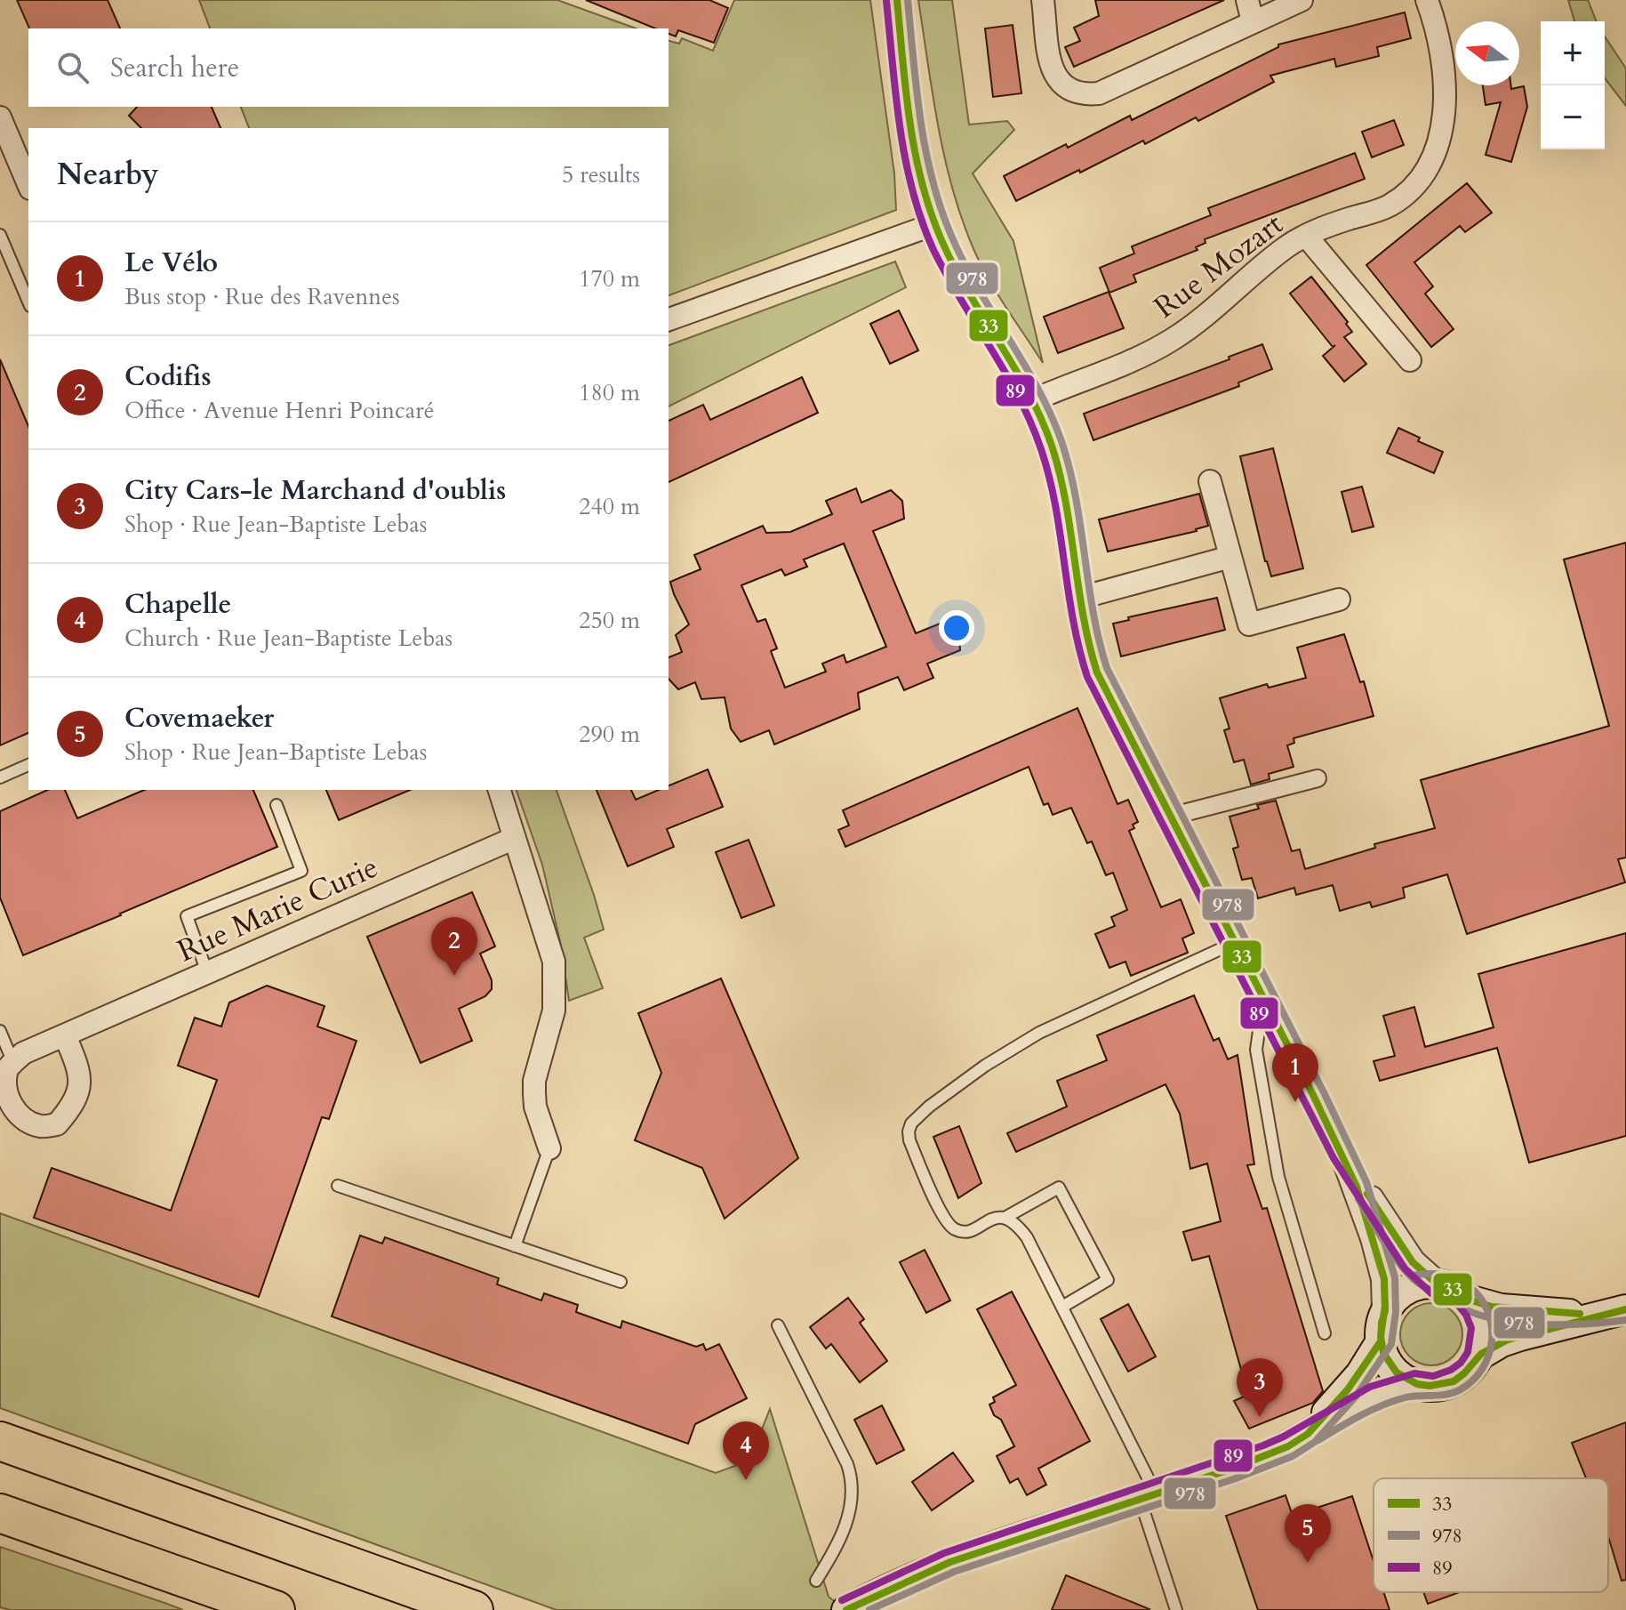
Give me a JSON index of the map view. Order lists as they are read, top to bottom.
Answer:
{
  "streets": {
    "street": ["Rue Mozart", "Rue Marie Curie"]
  },
  "lines": ["transit line 33", "transit line 978", "transit line 89"],
  "legend": ["33", "978", "89"],
  "north": "left",
  "page": {
    "map_buttons": ["+", "−"],
    "search": "Search here",
    "heading": ["Nearby", "5 results"],
    "list": [
      {
        "mark": "1",
        "name": "Le Vélo",
        "note": "Bus stop · Rue des Ravennes",
        "value": "170 m"
      },
      {
        "mark": "2",
        "name": "Codifis",
        "note": "Office · Avenue Henri Poincaré",
        "value": "180 m"
      },
      {
        "mark": "3",
        "name": "City Cars-le Marchand d'oublis",
        "note": "Shop · Rue Jean-Baptiste Lebas",
        "value": "240 m"
      },
      {
        "mark": "4",
        "name": "Chapelle",
        "note": "Church · Rue Jean-Baptiste Lebas",
        "value": "250 m"
      },
      {
        "mark": "5",
        "name": "Covemaeker",
        "note": "Shop · Rue Jean-Baptiste Lebas",
        "value": "290 m"
      }
    ],
    "pins": [
      "2",
      "1",
      "3",
      "4",
      "5"
    ]
  }
}
